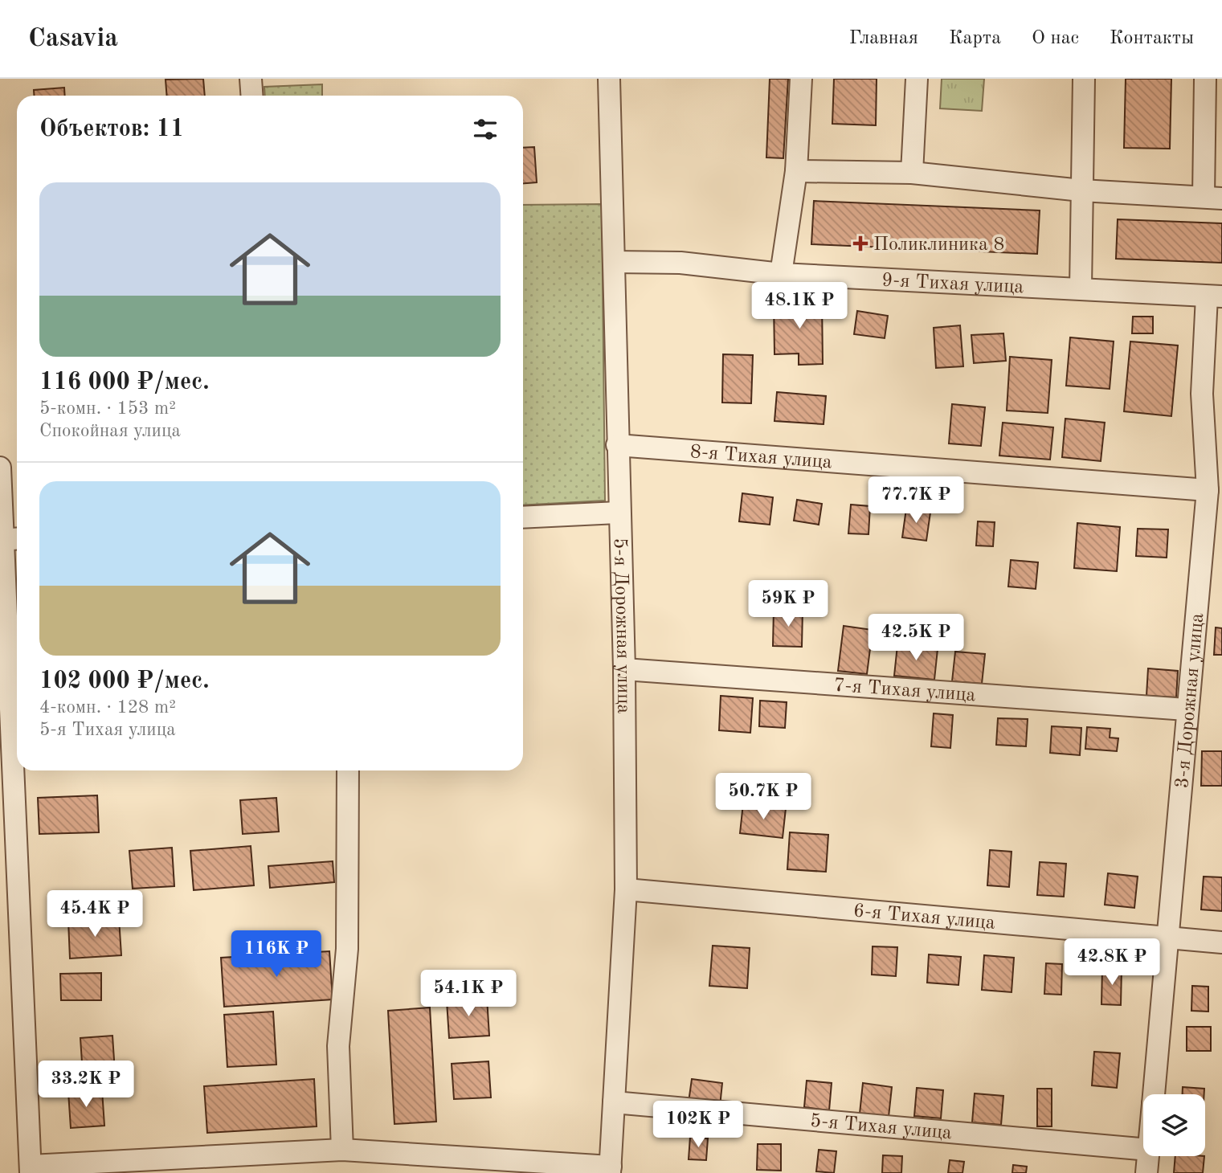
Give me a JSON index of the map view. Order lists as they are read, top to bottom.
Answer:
{
  "streets": {
    "street": [
      "9-я Тихая улица",
      "8-я Тихая улица",
      "5-я Дорожная улица",
      "7-я Тихая улица",
      "3-я Дорожная улица",
      "6-я Тихая улица",
      "5-я Тихая улица"
    ]
  },
  "crossings": [
    ["9-я Тихая улица", "5-я Дорожная улица"],
    ["9-я Тихая улица", "3-я Дорожная улица"],
    ["8-я Тихая улица", "5-я Дорожная улица"],
    ["8-я Тихая улица", "3-я Дорожная улица"],
    ["5-я Дорожная улица", "7-я Тихая улица"],
    ["5-я Дорожная улица", "6-я Тихая улица"],
    ["5-я Дорожная улица", "5-я Тихая улица"],
    ["7-я Тихая улица", "3-я Дорожная улица"],
    ["3-я Дорожная улица", "6-я Тихая улица"]
  ],
  "places": {
    "health": ["Поликлиника 8"]
  },
  "page": {
    "header": "Casavia",
    "nav": [
      "Главная",
      "Карта",
      "О нас",
      "Контакты"
    ],
    "heading": "Объектов: 11",
    "list": [
      {
        "name": "116 000 ₽/мес.",
        "note": "5-комн. · 153 m² · Спокойная улица"
      },
      {
        "name": "102 000 ₽/мес.",
        "note": "4-комн. · 128 m² · 5-я Тихая улица"
      }
    ],
    "price": [
      "48.1K ₽",
      "77.7K ₽",
      "59K ₽",
      "42.5K ₽",
      "50.7K ₽",
      "45.4K ₽",
      "116K ₽",
      "42.8K ₽",
      "54.1K ₽",
      "33.2K ₽",
      "102K ₽"
    ]
  }
}
